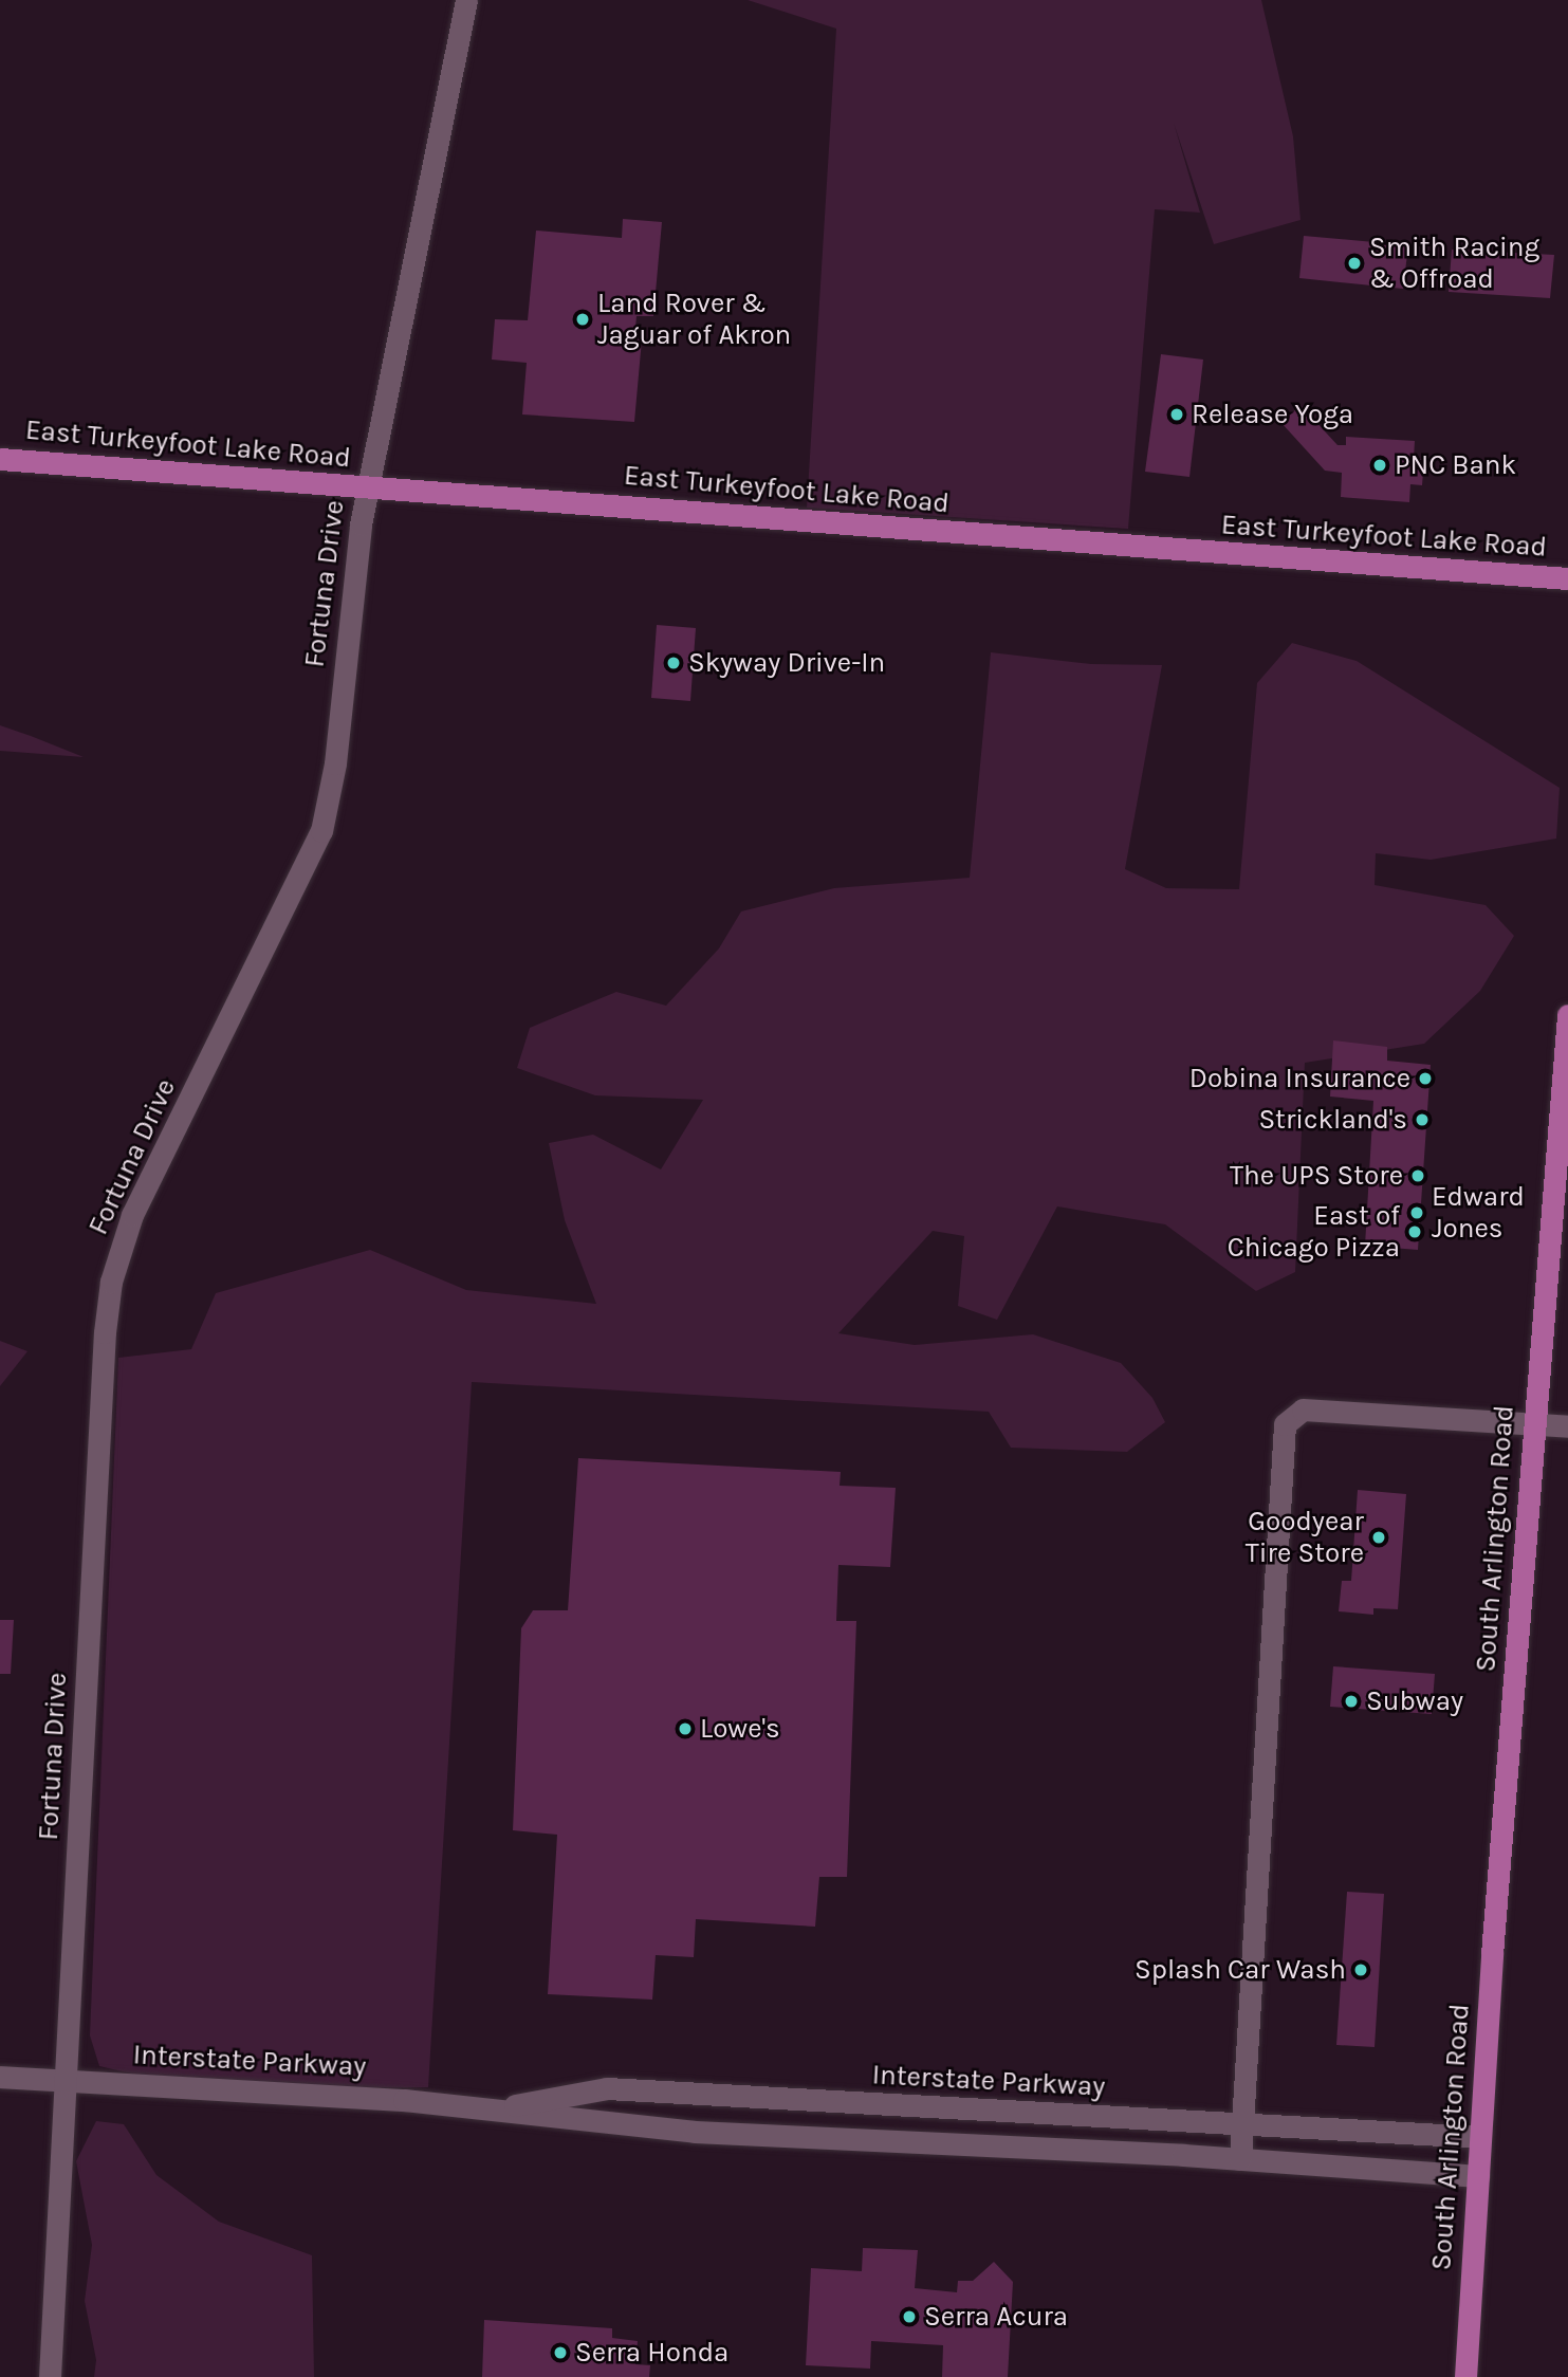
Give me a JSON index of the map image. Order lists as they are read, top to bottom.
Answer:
{
  "streets": {
    "main road": ["East Turkeyfoot Lake Road", "South Arlington Road"],
    "street": ["Fortuna Drive", "Interstate Parkway"]
  },
  "crossings": [
    ["East Turkeyfoot Lake Road", "Fortuna Drive"],
    ["Fortuna Drive", "Interstate Parkway"],
    ["South Arlington Road", "Interstate Parkway"]
  ],
  "places": [
    "Smith Racing & Offroad",
    "Land Rover & Jaguar of Akron",
    "Release Yoga",
    "PNC Bank",
    "Skyway Drive-In",
    "Dobina Insurance",
    "Strickland's",
    "The UPS Store",
    "Edward Jones",
    "East of Chicago Pizza",
    "Goodyear Tire Store",
    "Subway",
    "Lowe's",
    "Splash Car Wash",
    "Serra Acura",
    "Serra Honda"
  ]
}
